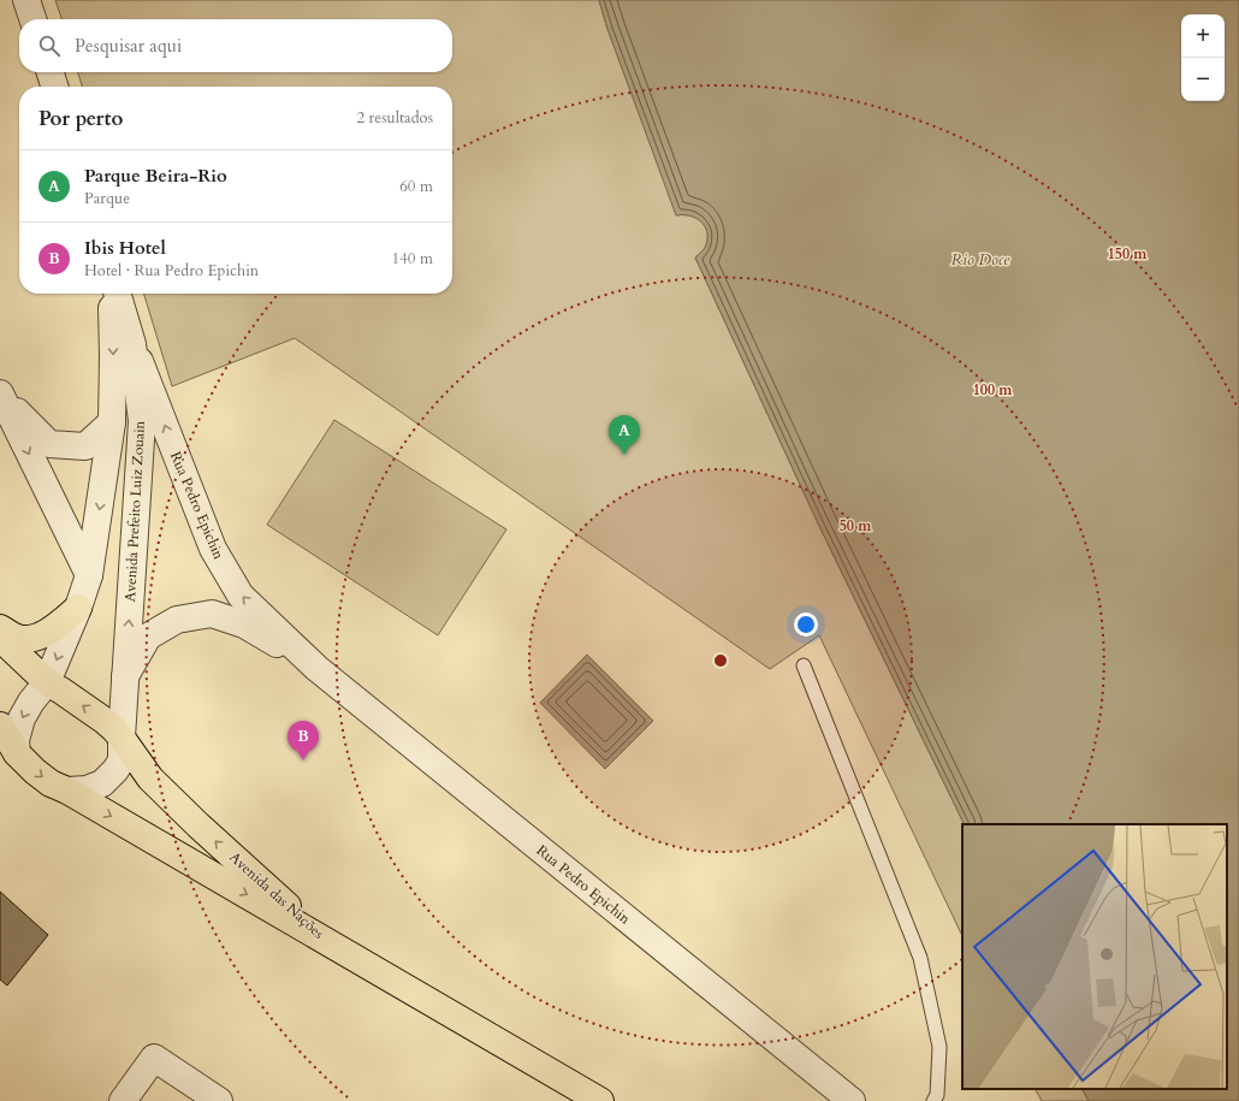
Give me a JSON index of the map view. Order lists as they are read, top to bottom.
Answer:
{
  "streets": {
    "main road": ["Avenida das Nações"],
    "street": ["Rua Pedro Epichin", "Avenida Prefeito Luiz Zouain"]
  },
  "crossings": [
    ["Rua Pedro Epichin", "Avenida Prefeito Luiz Zouain"],
    ["Avenida Prefeito Luiz Zouain", "Avenida das Nações"]
  ],
  "water": ["Rio Doce"],
  "page": {
    "map_buttons": ["+", "−"],
    "search": "Pesquisar aqui",
    "heading": ["Por perto", "2 resultados"],
    "list": [
      {
        "mark": "A",
        "name": "Parque Beira-Rio",
        "note": "Parque",
        "value": "60 m"
      },
      {
        "mark": "B",
        "name": "Ibis Hotel",
        "note": "Hotel · Rua Pedro Epichin",
        "value": "140 m"
      }
    ],
    "pins": ["A", "B"]
  },
  "rings": ["150 m", "100 m", "50 m"]
}
